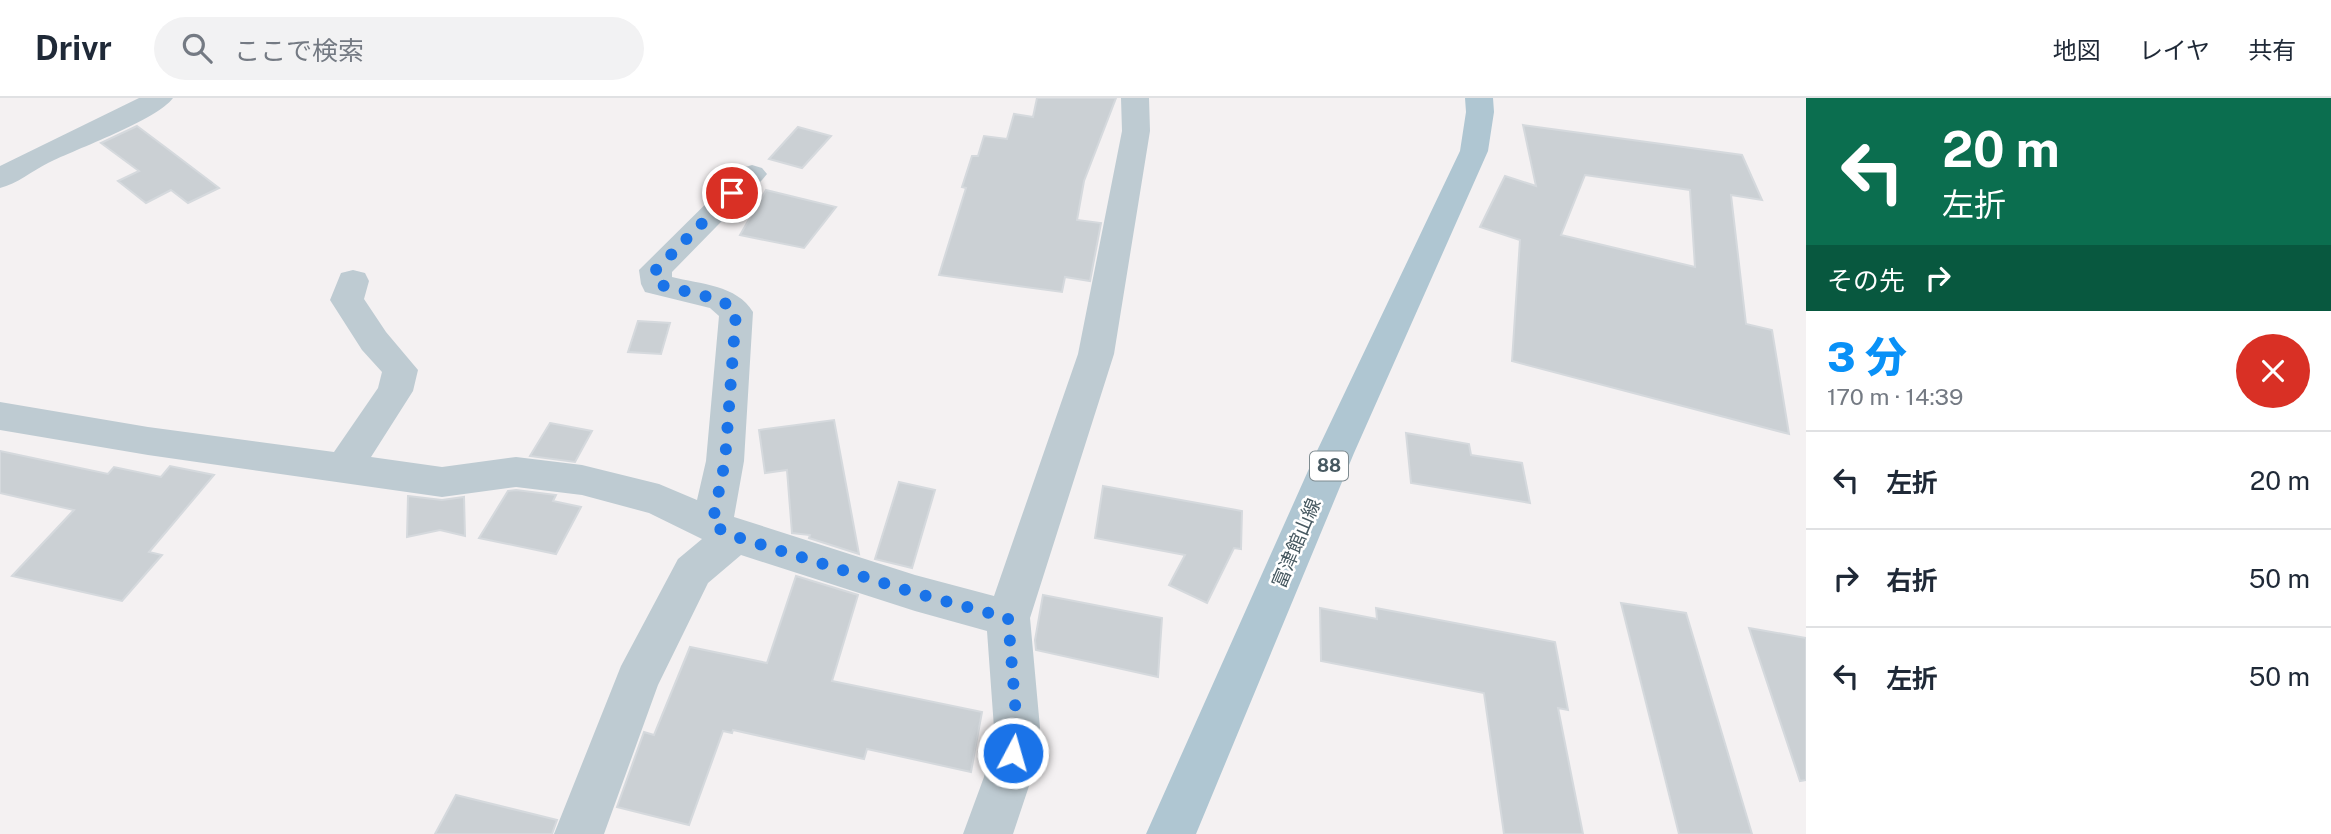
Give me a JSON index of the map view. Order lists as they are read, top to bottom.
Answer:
{
  "streets": {
    "main road": ["88", "富津館山線"]
  },
  "page": {
    "header": "Drivr",
    "search": "ここで検索",
    "nav": ["地図", "レイヤ", "共有"],
    "turn": ["20 m", "左折"],
    "then": "その先",
    "heading": ["3 分", "170 m · 14:39"],
    "list": [
      {
        "name": "左折",
        "value": "20 m"
      },
      {
        "name": "右折",
        "value": "50 m"
      },
      {
        "name": "左折",
        "value": "50 m"
      }
    ]
  }
}
